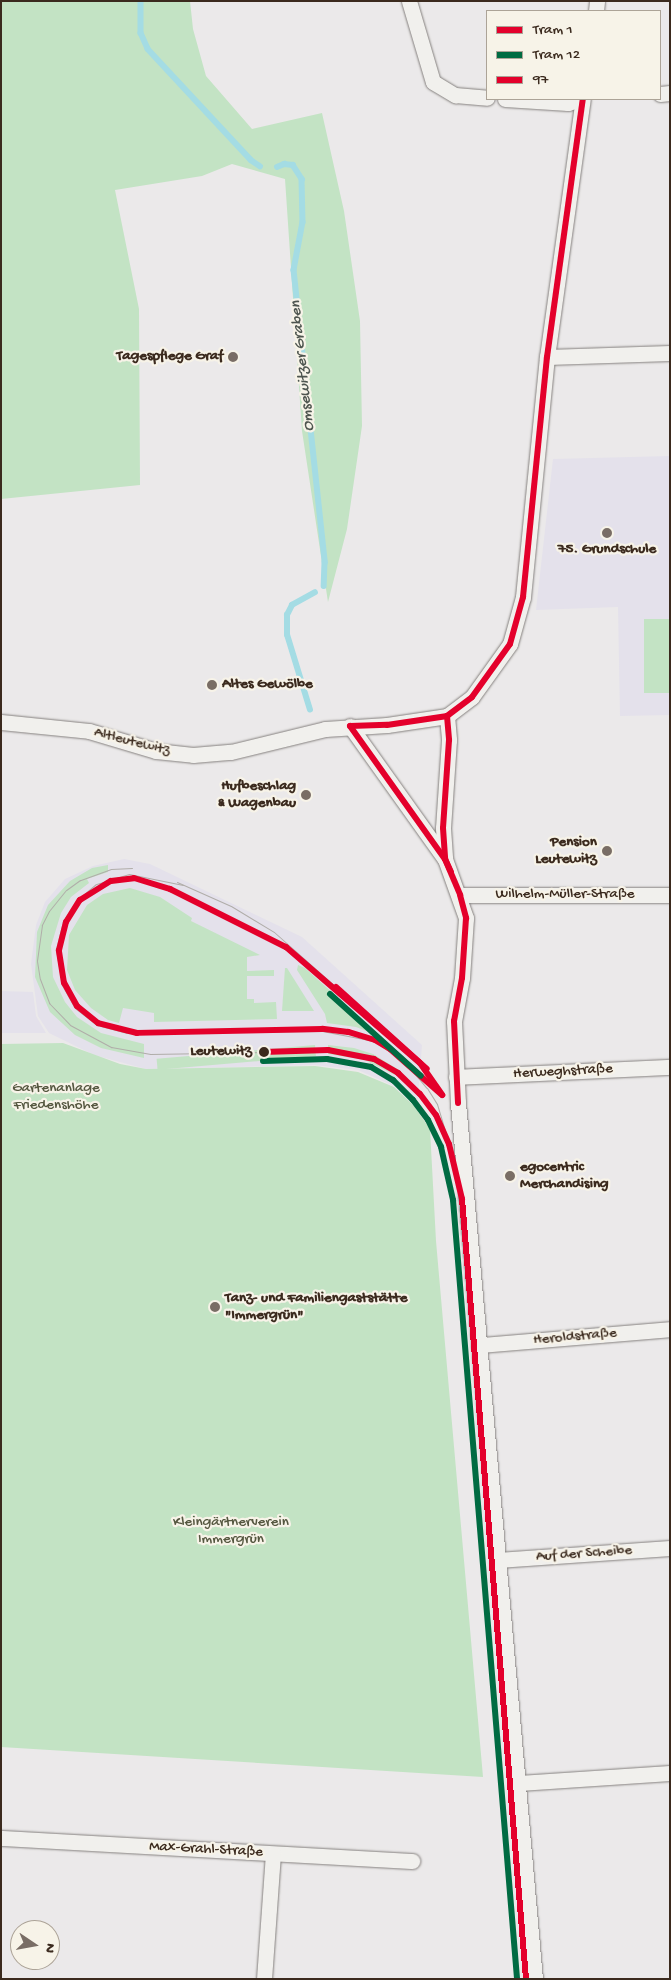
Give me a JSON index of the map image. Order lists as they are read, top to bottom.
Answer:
{
  "streets": {
    "street": [
      "Altleutewitz",
      "Wilhelm-Müller-Straße",
      "Herweghstraße",
      "Heroldstraße",
      "Auf der Scheibe",
      "Max-Grahl-Straße"
    ]
  },
  "water": ["Omsewitzer Graben"],
  "parks": ["Gartenanlage Friedenshöhe", "Kleingärtnerverein Immergrün"],
  "places": [
    "Tagespflege Graf",
    "75. Grundschule",
    "Altes Gewölbe",
    "Hufbeschlag & Wagenbau",
    "Pension Leutewitz",
    "Leutewitz",
    "egocentric Merchandising",
    "Tanz- und Familiengaststätte \"Immergrün\""
  ],
  "lines": ["transit line 97", "tram line 1", "tram line 12"],
  "legend": ["Tram 1", "Tram 12", "97"],
  "north": "right"
}
